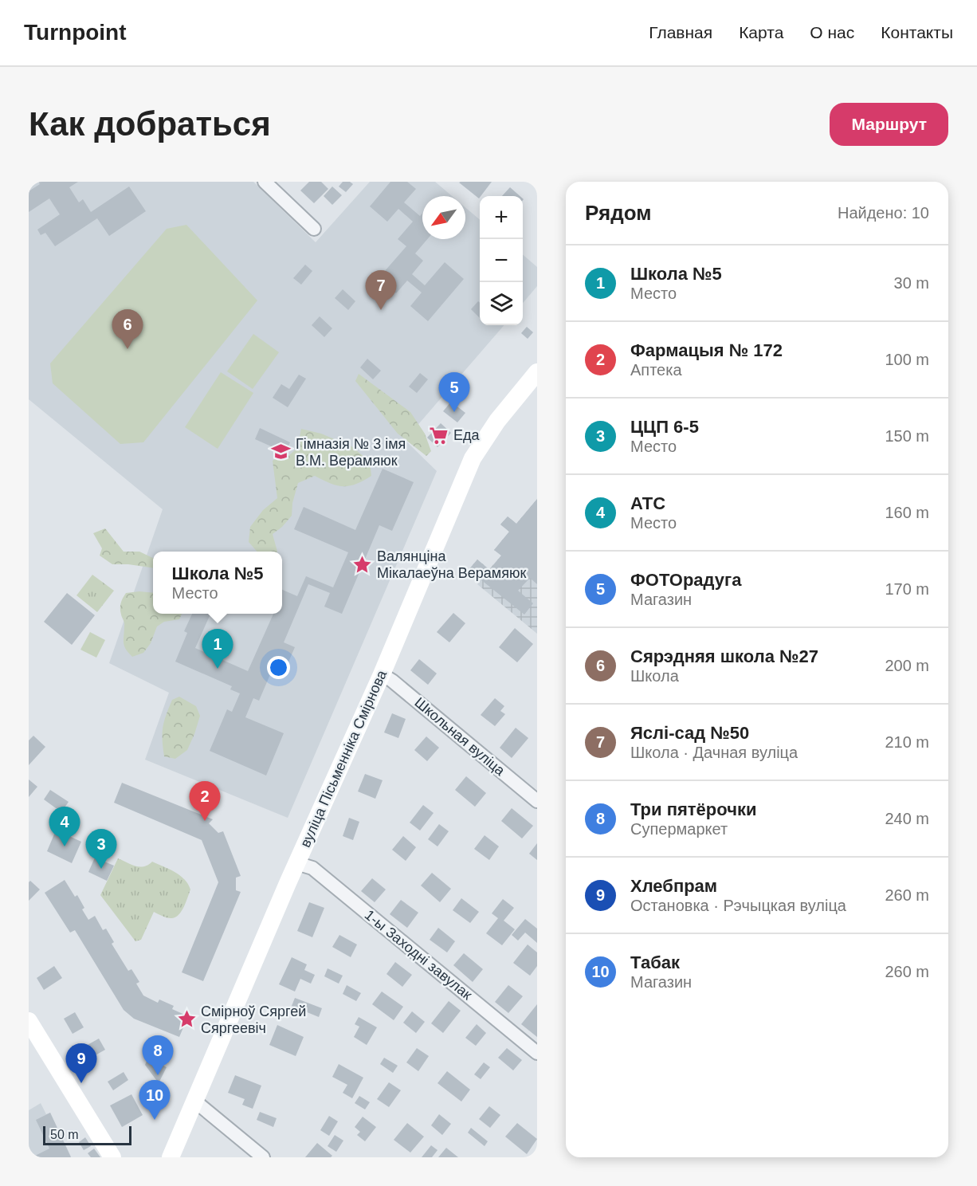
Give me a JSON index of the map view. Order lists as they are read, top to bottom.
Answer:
{
  "streets": {
    "main road": ["вуліца Пісьменніка Смірнова"],
    "street": ["Школьная вуліца", "1-ы Заходні завулак"]
  },
  "crossings": [
    ["Школьная вуліца", "вуліца Пісьменніка Смірнова"],
    ["вуліца Пісьменніка Смірнова", "1-ы Заходні завулак"]
  ],
  "places": {
    "supermarket": ["Еда"],
    "school or university": ["Гімназія № 3 імя В.М. Верамяюк"],
    "place": ["Валянціна Мікалаеўна Верамяюк", "Смірноў Сяргей Сяргеевіч"]
  },
  "scale_bar": "50 m",
  "north": "bottom left",
  "page": {
    "header": "Turnpoint",
    "nav": [
      "Главная",
      "Карта",
      "О нас",
      "Контакты"
    ],
    "buttons": "Маршрут",
    "title": "Как добраться",
    "heading": ["Рядом", "Найдено: 10"],
    "map_buttons": ["+", "−"],
    "list": [
      {
        "mark": "1",
        "name": "Школа №5",
        "note": "Место",
        "value": "30 m"
      },
      {
        "mark": "2",
        "name": "Фармацыя № 172",
        "note": "Аптека",
        "value": "100 m"
      },
      {
        "mark": "3",
        "name": "ЦЦП 6-5",
        "note": "Место",
        "value": "150 m"
      },
      {
        "mark": "4",
        "name": "АТС",
        "note": "Место",
        "value": "160 m"
      },
      {
        "mark": "5",
        "name": "ФОТОрадуга",
        "note": "Магазин",
        "value": "170 m"
      },
      {
        "mark": "6",
        "name": "Сярэдняя школа №27",
        "note": "Школа",
        "value": "200 m"
      },
      {
        "mark": "7",
        "name": "Яслі-сад №50",
        "note": "Школа · Дачная вуліца",
        "value": "210 m"
      },
      {
        "mark": "8",
        "name": "Три пятёрочки",
        "note": "Супермаркет",
        "value": "240 m"
      },
      {
        "mark": "9",
        "name": "Хлебпрам",
        "note": "Остановка · Рэчыцкая вуліца",
        "value": "260 m"
      },
      {
        "mark": "10",
        "name": "Табак",
        "note": "Магазин",
        "value": "260 m"
      }
    ],
    "pins": [
      "7",
      "6",
      "5",
      "1",
      "2",
      "4",
      "3",
      "8",
      "9",
      "10"
    ],
    "popup": ["Школа №5", "Место"],
    "scale": "50 m"
  }
}
